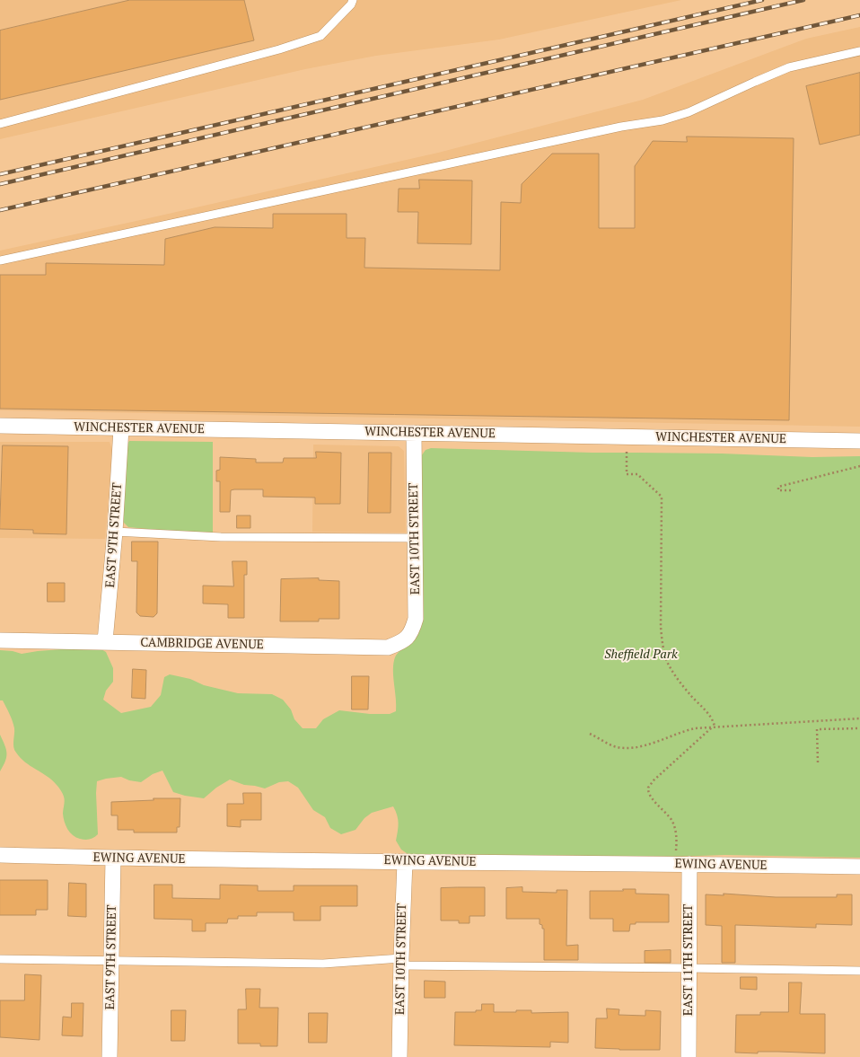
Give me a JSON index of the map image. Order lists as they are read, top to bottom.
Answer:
{
  "streets": {
    "street": [
      "WINCHESTER AVENUE",
      "EAST 9TH STREET",
      "EAST 10TH STREET",
      "CAMBRIDGE AVENUE",
      "EWING AVENUE",
      "EAST 11TH STREET"
    ]
  },
  "crossings": [
    ["WINCHESTER AVENUE", "EAST 9TH STREET"],
    ["WINCHESTER AVENUE", "EAST 10TH STREET"],
    ["EAST 9TH STREET", "CAMBRIDGE AVENUE"],
    ["EAST 9TH STREET", "EWING AVENUE"],
    ["EAST 10TH STREET", "CAMBRIDGE AVENUE"],
    ["EAST 10TH STREET", "EWING AVENUE"],
    ["EWING AVENUE", "EAST 11TH STREET"]
  ],
  "parks": ["Sheffield Park"]
}
